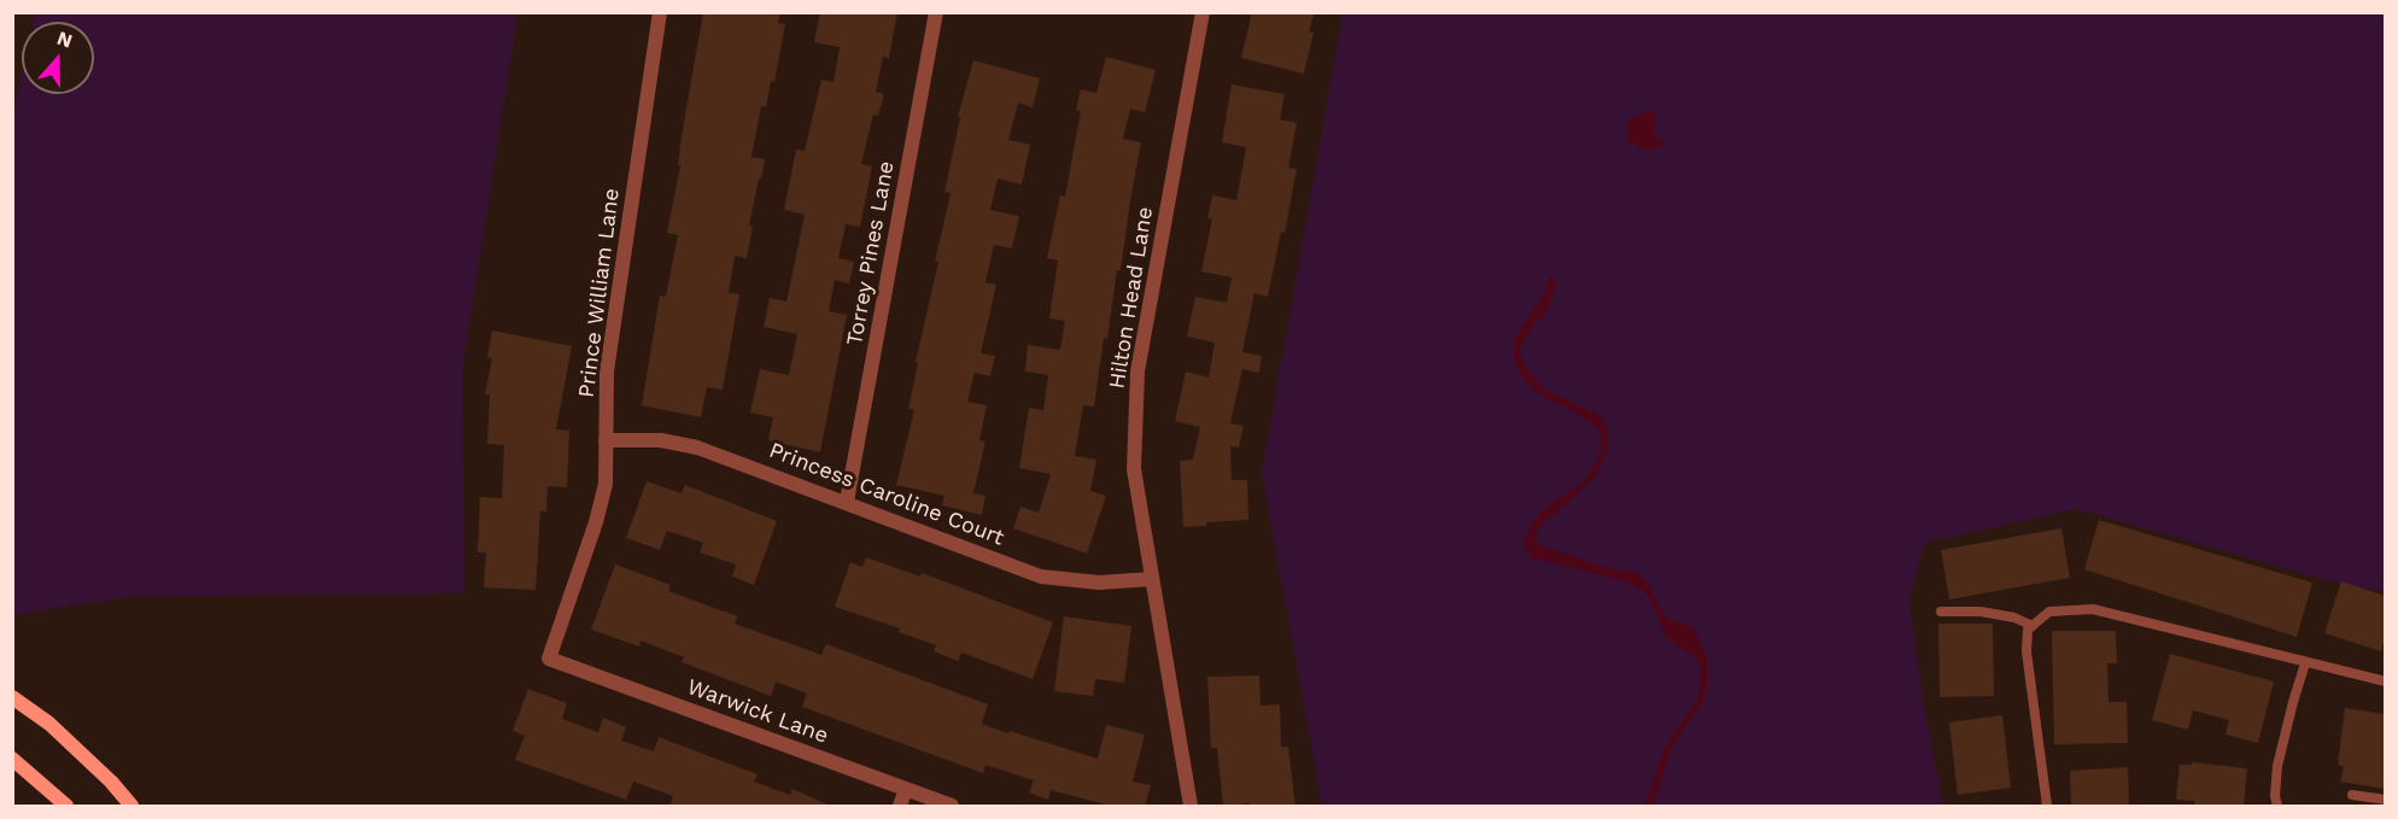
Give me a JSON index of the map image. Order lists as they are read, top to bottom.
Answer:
{
  "streets": {
    "street": [
      "Torrey Pines Lane",
      "Prince William Lane",
      "Hilton Head Lane",
      "Princess Caroline Court",
      "Warwick Lane"
    ]
  },
  "crossings": [
    ["Torrey Pines Lane", "Princess Caroline Court"],
    ["Prince William Lane", "Princess Caroline Court"],
    ["Prince William Lane", "Warwick Lane"],
    ["Hilton Head Lane", "Princess Caroline Court"]
  ],
  "north": "top"
}
